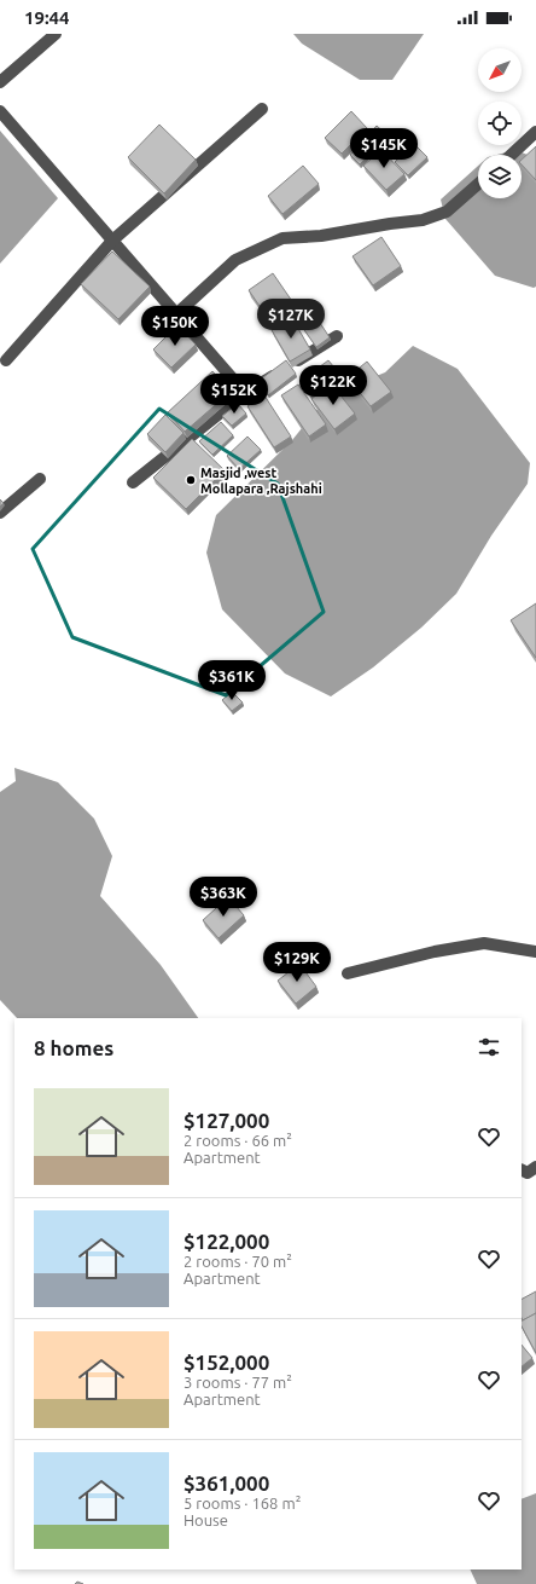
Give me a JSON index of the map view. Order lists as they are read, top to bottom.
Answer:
{
  "places": ["Masjid ,west Mollapara ,Rajshahi"],
  "north": "bottom left",
  "page": {
    "status": "19:44",
    "price": [
      "$145K",
      "$127K",
      "$150K",
      "$122K",
      "$152K",
      "$361K",
      "$363K",
      "$129K"
    ],
    "heading": "8 homes",
    "list": [
      {
        "name": "$127,000",
        "note": "2 rooms · 66 m² · Apartment"
      },
      {
        "name": "$122,000",
        "note": "2 rooms · 70 m² · Apartment"
      },
      {
        "name": "$152,000",
        "note": "3 rooms · 77 m² · Apartment"
      },
      {
        "name": "$361,000",
        "note": "5 rooms · 168 m² · House"
      }
    ]
  }
}
